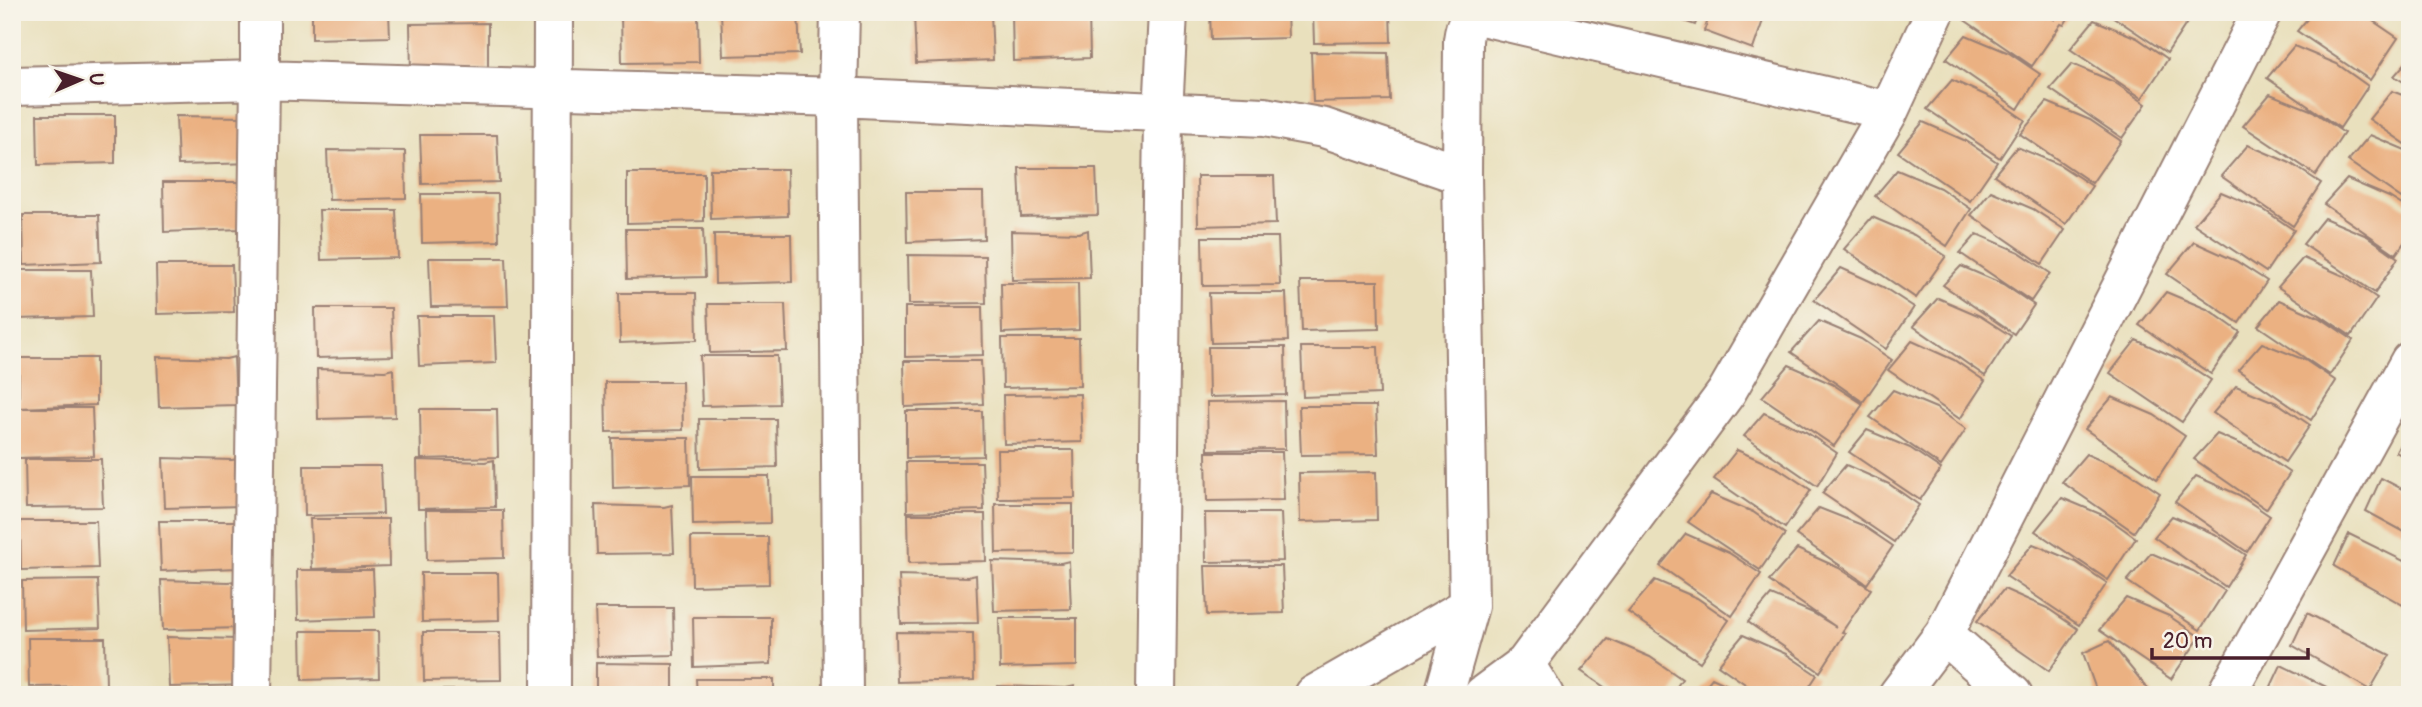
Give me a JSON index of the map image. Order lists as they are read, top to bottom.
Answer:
{
  "scale_bar": "20 m",
  "north": "right"
}
